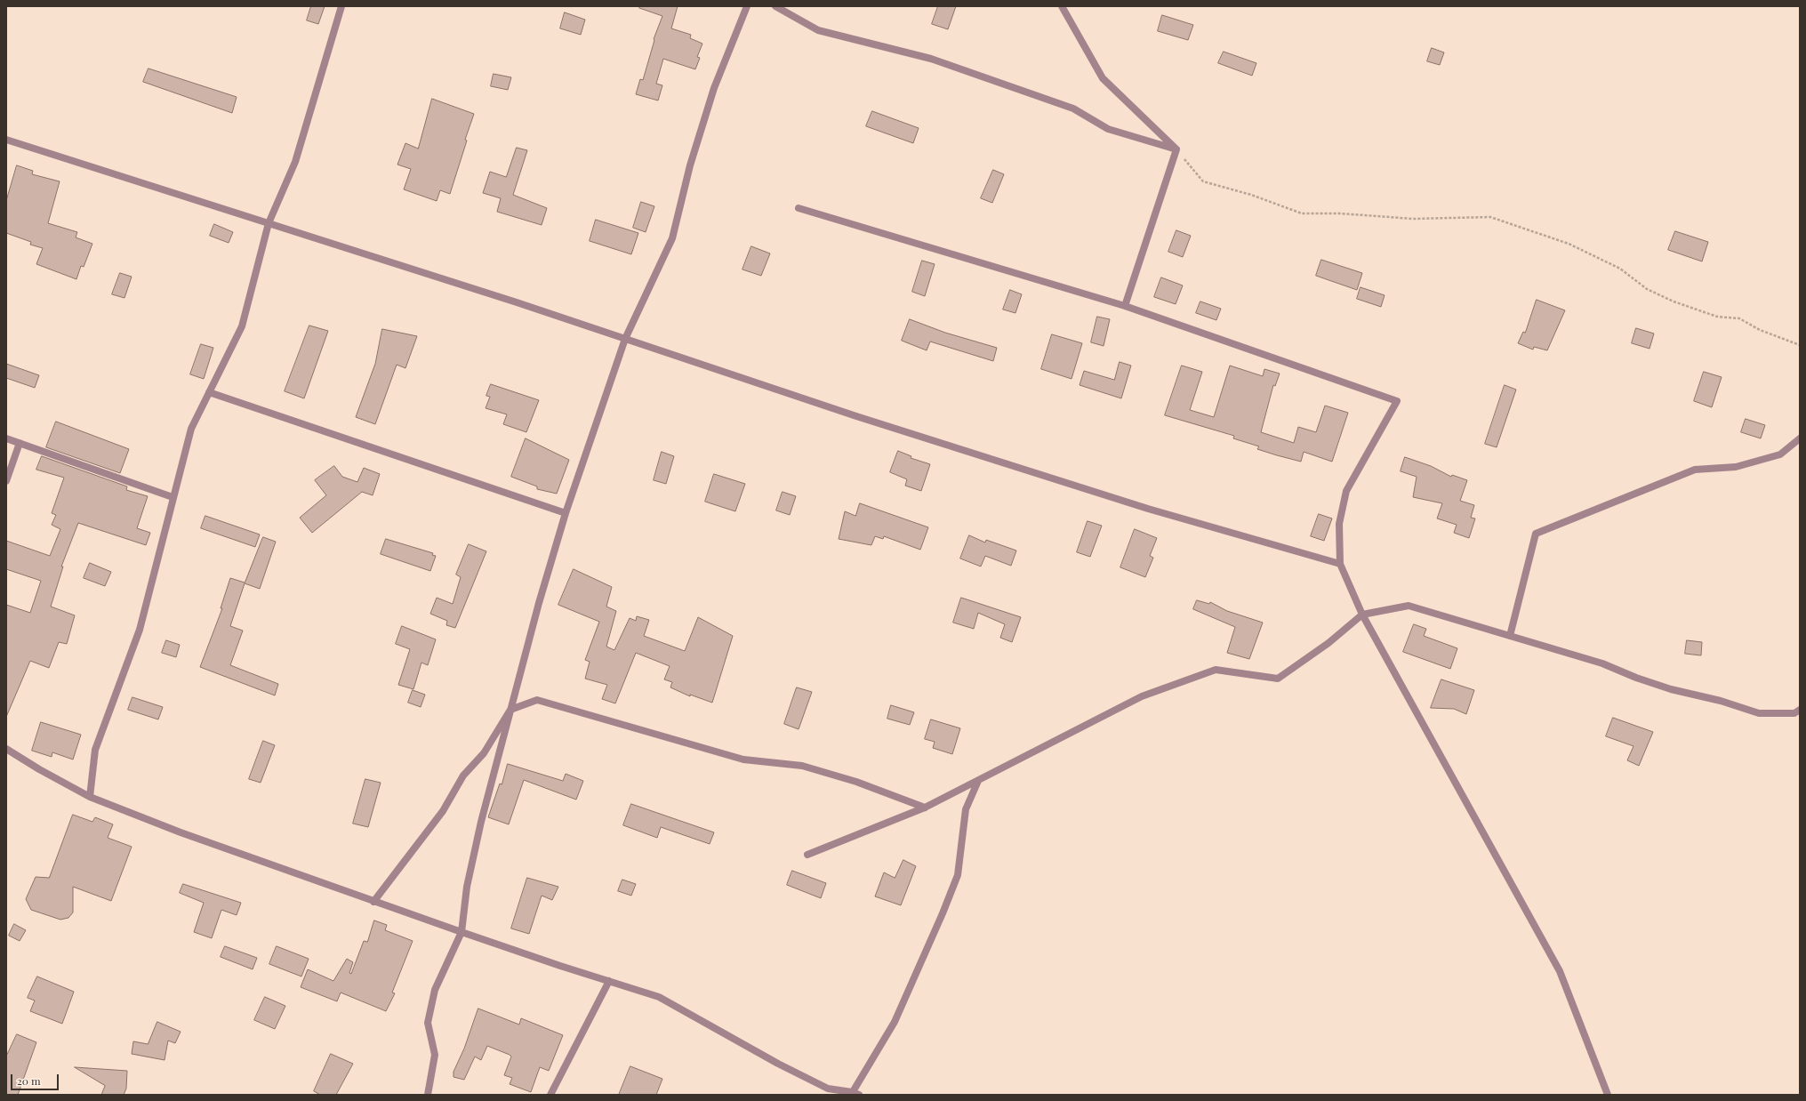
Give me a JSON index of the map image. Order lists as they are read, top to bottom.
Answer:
{
  "scale_bar": "20 m"
}
